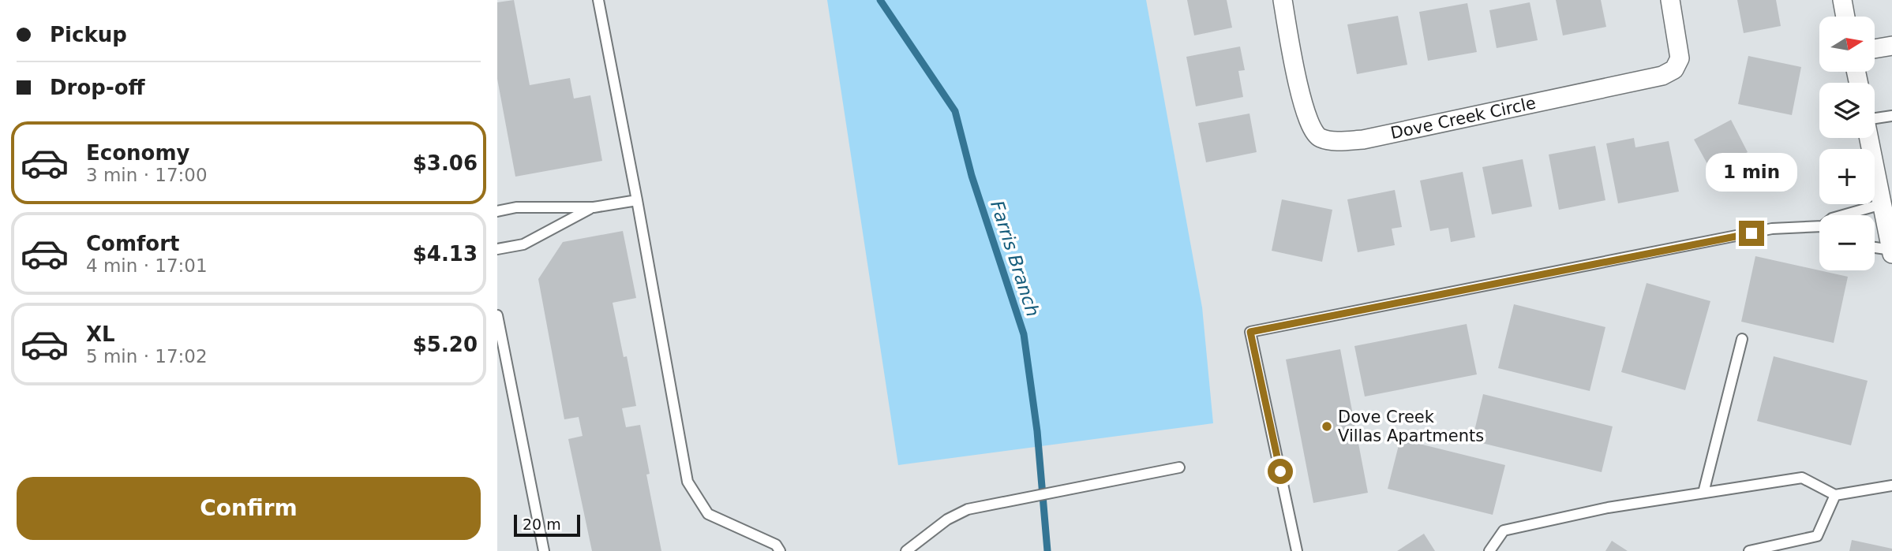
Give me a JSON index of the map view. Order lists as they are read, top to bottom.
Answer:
{
  "streets": {
    "street": ["Dove Creek Circle"]
  },
  "water": ["Farris Branch"],
  "places": ["Dove Creek Villas Apartments"],
  "scale_bar": "20 m",
  "north": "right",
  "page": {
    "banner": ["Pickup", "Drop-off"],
    "map_buttons": ["+", "−"],
    "list": [
      {
        "name": "Economy",
        "note": "3 min · 17:00",
        "value": "$3.06"
      },
      {
        "name": "Comfort",
        "note": "4 min · 17:01",
        "value": "$4.13"
      },
      {
        "name": "XL",
        "note": "5 min · 17:02",
        "value": "$5.20"
      }
    ],
    "bubble": "1 min",
    "buttons": "Confirm",
    "scale": "20 m"
  }
}
